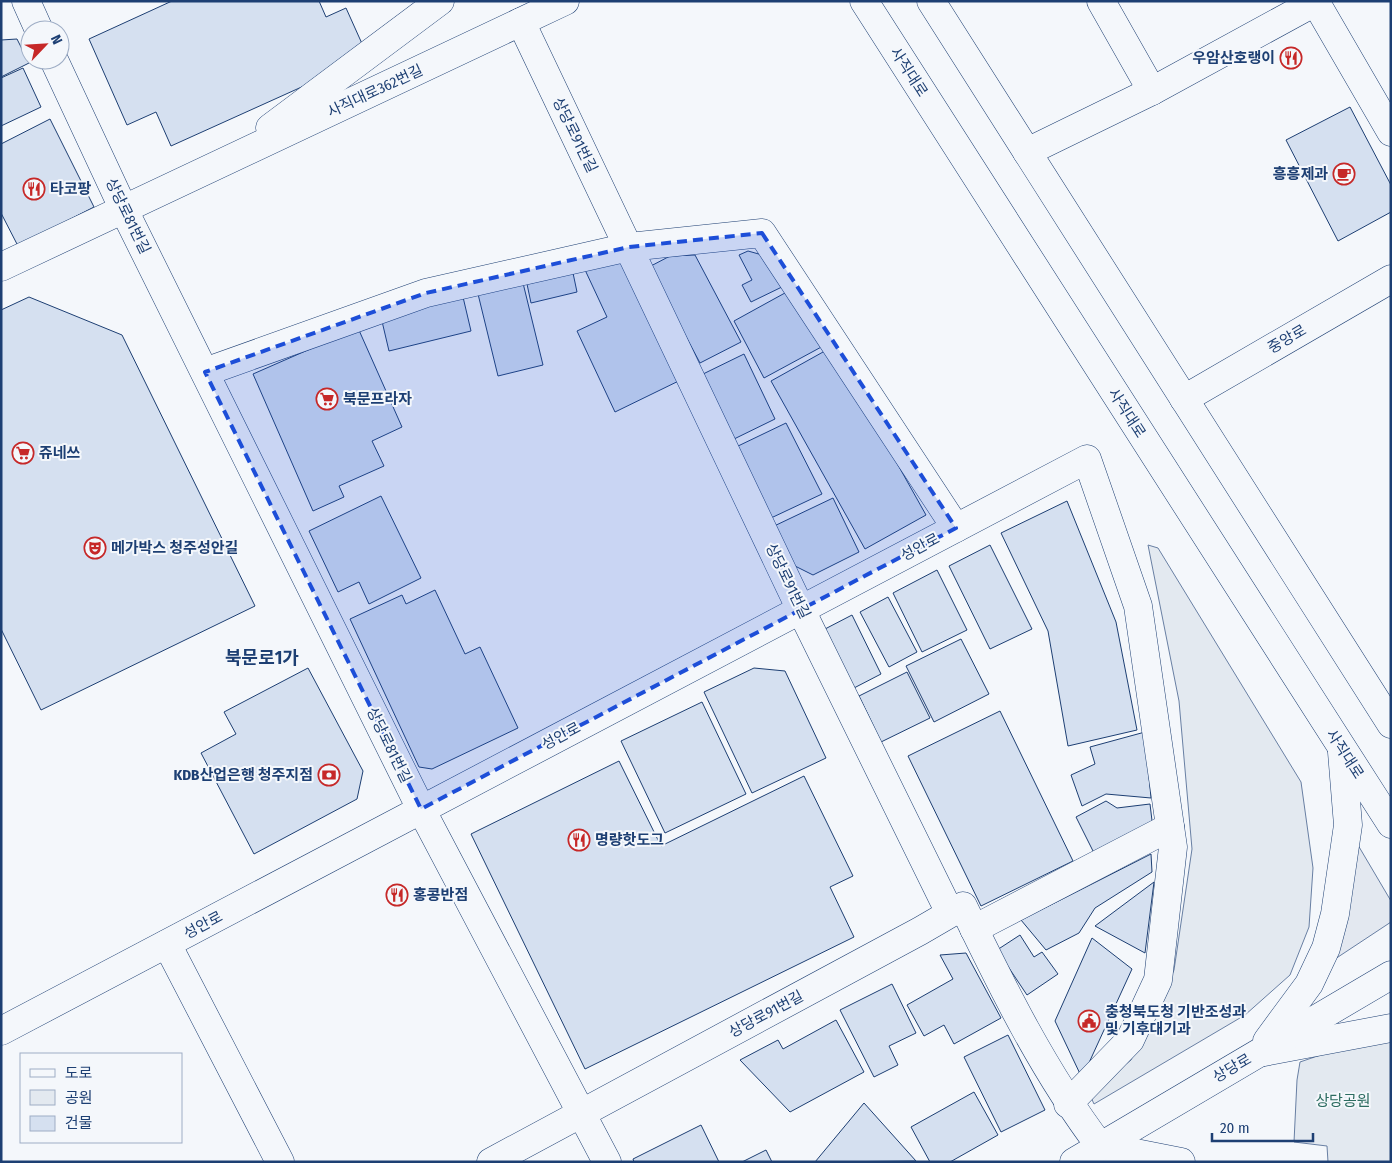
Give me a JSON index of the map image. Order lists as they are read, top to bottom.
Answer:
{
  "streets": {
    "street": [
      "사직대로",
      "사직대로362번길",
      "상당로91번길",
      "상당로81번길",
      "중앙로",
      "성안로",
      "상당로"
    ]
  },
  "crossings": [
    ["사직대로362번길", "상당로91번길"],
    ["사직대로362번길", "상당로81번길"],
    ["상당로91번길", "상당로81번길"],
    ["상당로91번길", "성안로"],
    ["상당로81번길", "성안로"]
  ],
  "districts": ["북문로1가"],
  "parks": ["상당공원"],
  "places": {
    "restaurant": [
      "우암산호랭이",
      "타코팡",
      "명량핫도그",
      "홍콩반점"
    ],
    "cafe": ["흥흥제과"],
    "supermarket": ["북문프라자", "쥬네쓰"],
    "theatre": ["메가박스 청주성안길"],
    "bank": ["KDB산업은행 청주지점"],
    "public building": ["충청북도청 기반조성과 및 기후대기과"]
  },
  "legend": ["도로", "공원", "건물"],
  "scale_bar": "20 m",
  "north": "top right"
}
